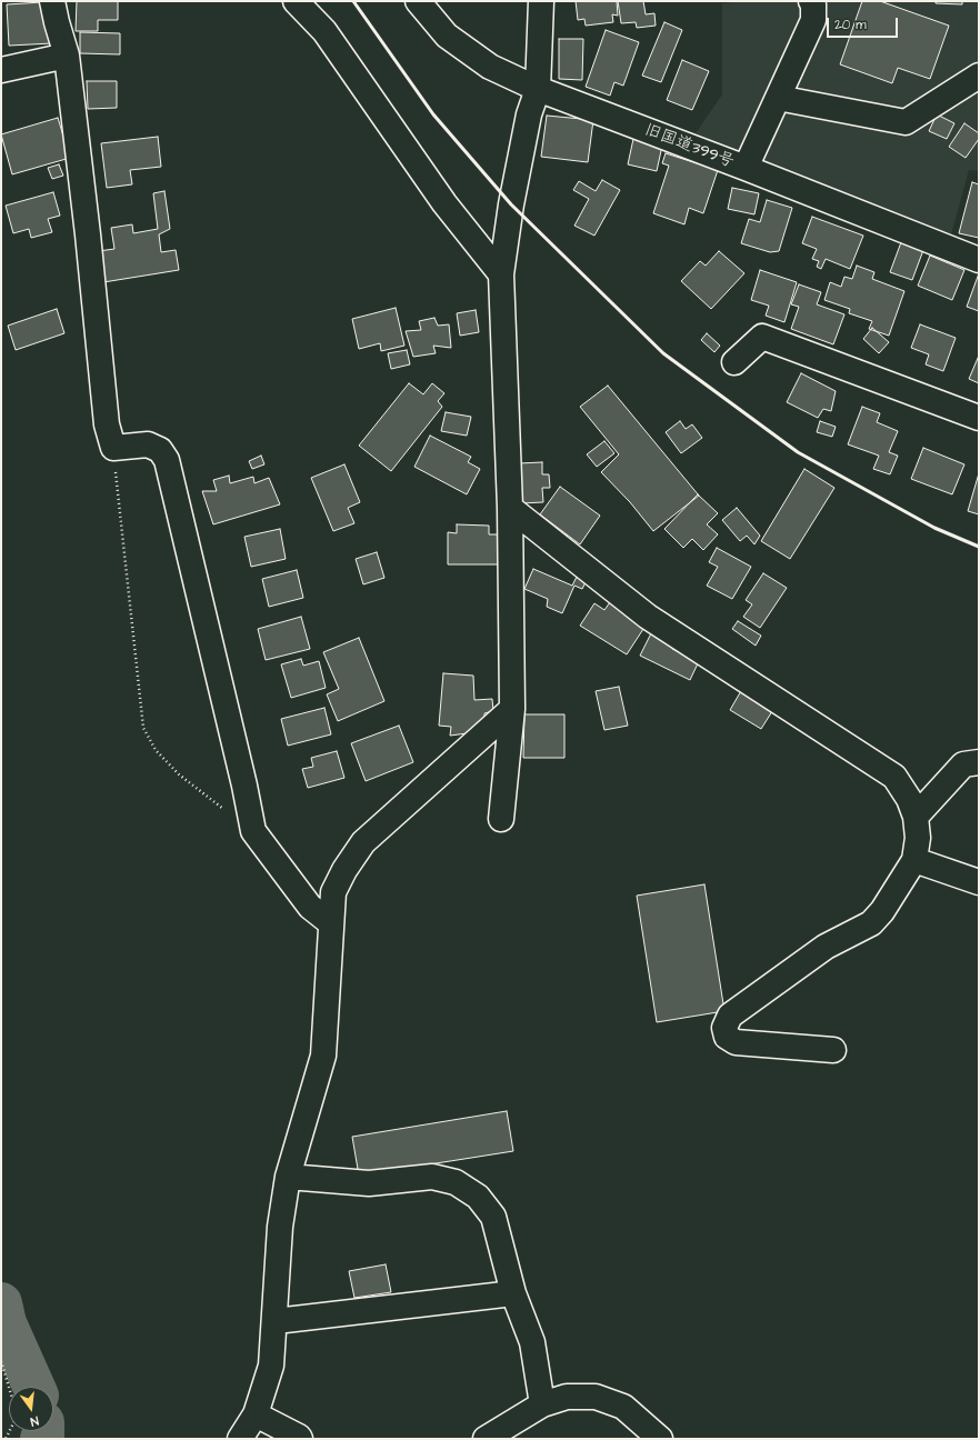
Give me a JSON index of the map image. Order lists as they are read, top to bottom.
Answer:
{
  "streets": {
    "street": ["旧国道399号"]
  },
  "scale_bar": "20 m",
  "north": "bottom"
}
